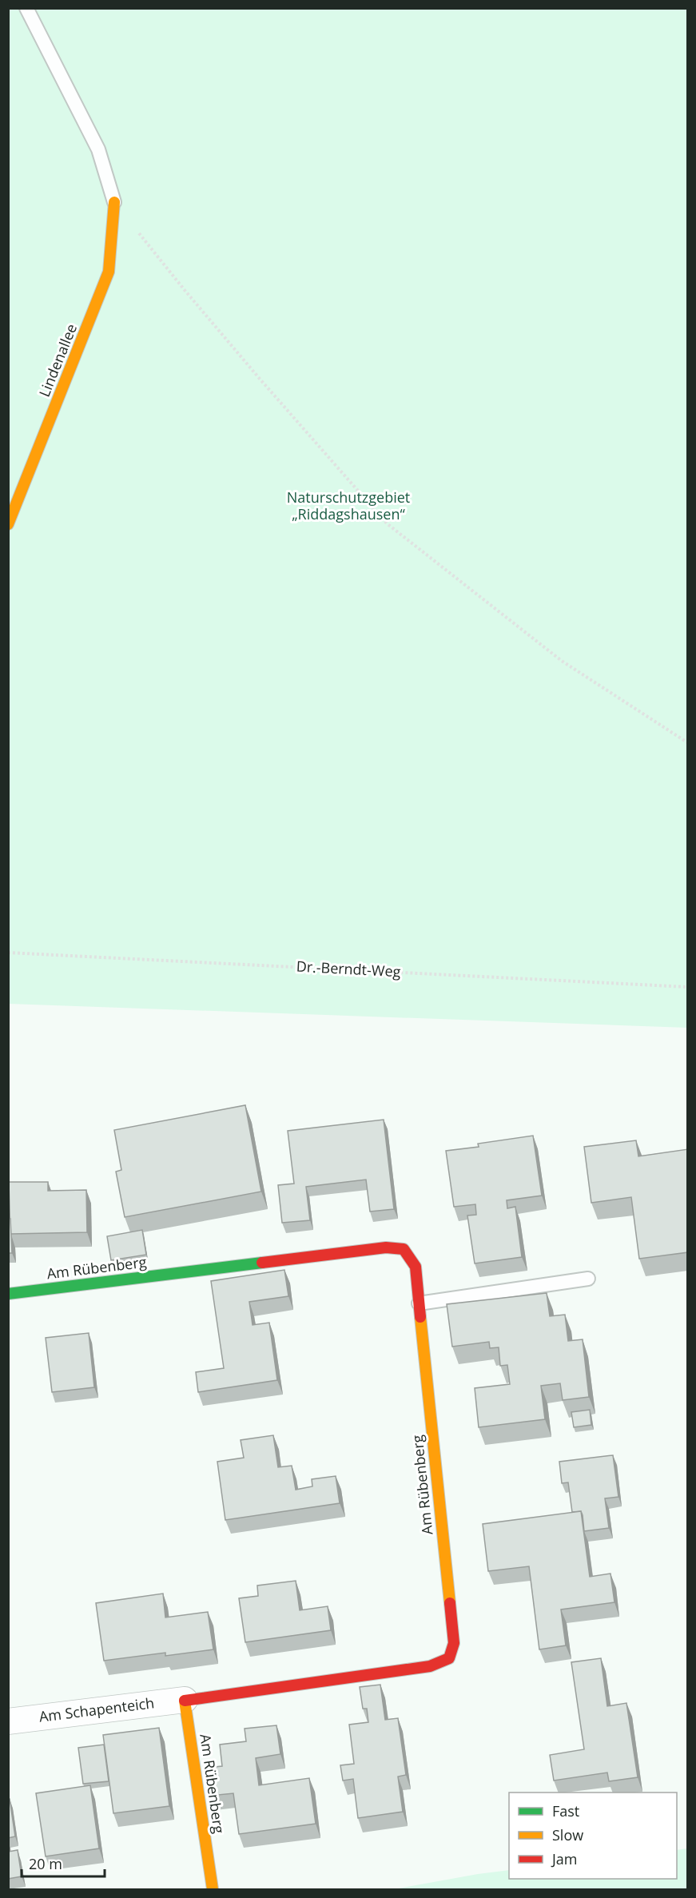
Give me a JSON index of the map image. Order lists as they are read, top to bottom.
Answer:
{
  "streets": {
    "street": ["Lindenallee", "Am Rübenberg", "Am Schapenteich"],
    "path": ["Dr.-Berndt-Weg"]
  },
  "crossings": [
    ["Am Rübenberg", "Am Schapenteich"]
  ],
  "parks": ["Naturschutzgebiet „Riddagshausen“"],
  "legend": ["Fast", "Slow", "Jam"],
  "scale_bar": "20 m"
}
